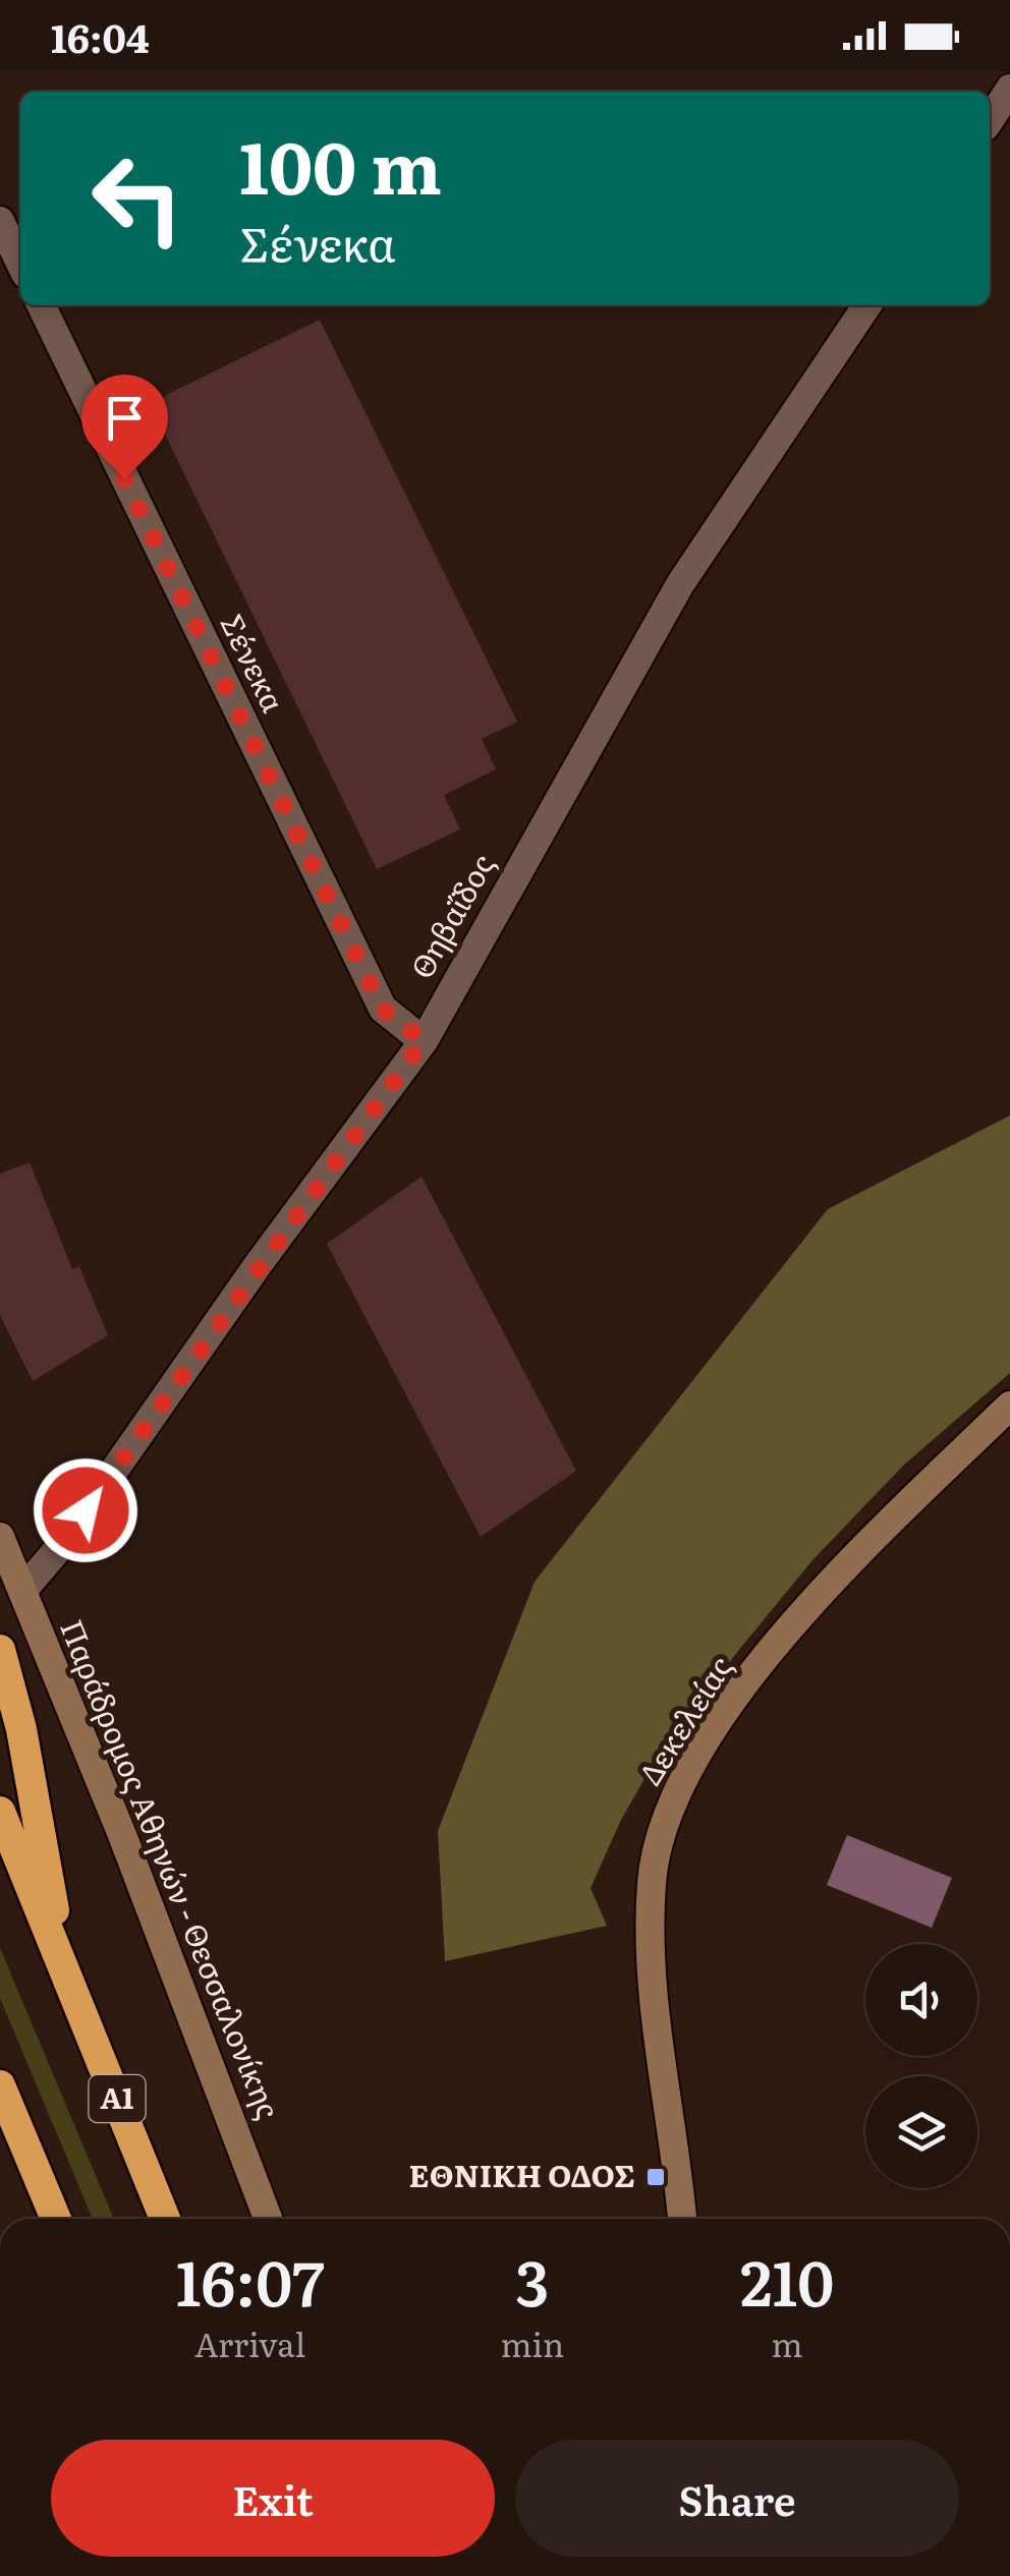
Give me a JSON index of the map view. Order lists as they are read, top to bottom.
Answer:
{
  "streets": {
    "highway": ["Α1"],
    "main road": ["Δεκελείας", "Παράδρομος Αθηνών - Θεσσαλονίκης"],
    "street": ["Σένεκα", "Θηβαΐδος"]
  },
  "crossings": [
    ["Σένεκα", "Θηβαΐδος"],
    ["Θηβαΐδος", "Παράδρομος Αθηνών - Θεσσαλονίκης"]
  ],
  "places": {
    "transit": ["ΕΘΝΙΚΗ ΟΔΟΣ"]
  },
  "page": {
    "status": "16:04",
    "turn": ["100 m", "Σένεκα"],
    "eta": [
      "16:07",
      "Arrival",
      "3",
      "min",
      "210",
      "m"
    ],
    "buttons": ["Exit", "Share"]
  }
}
